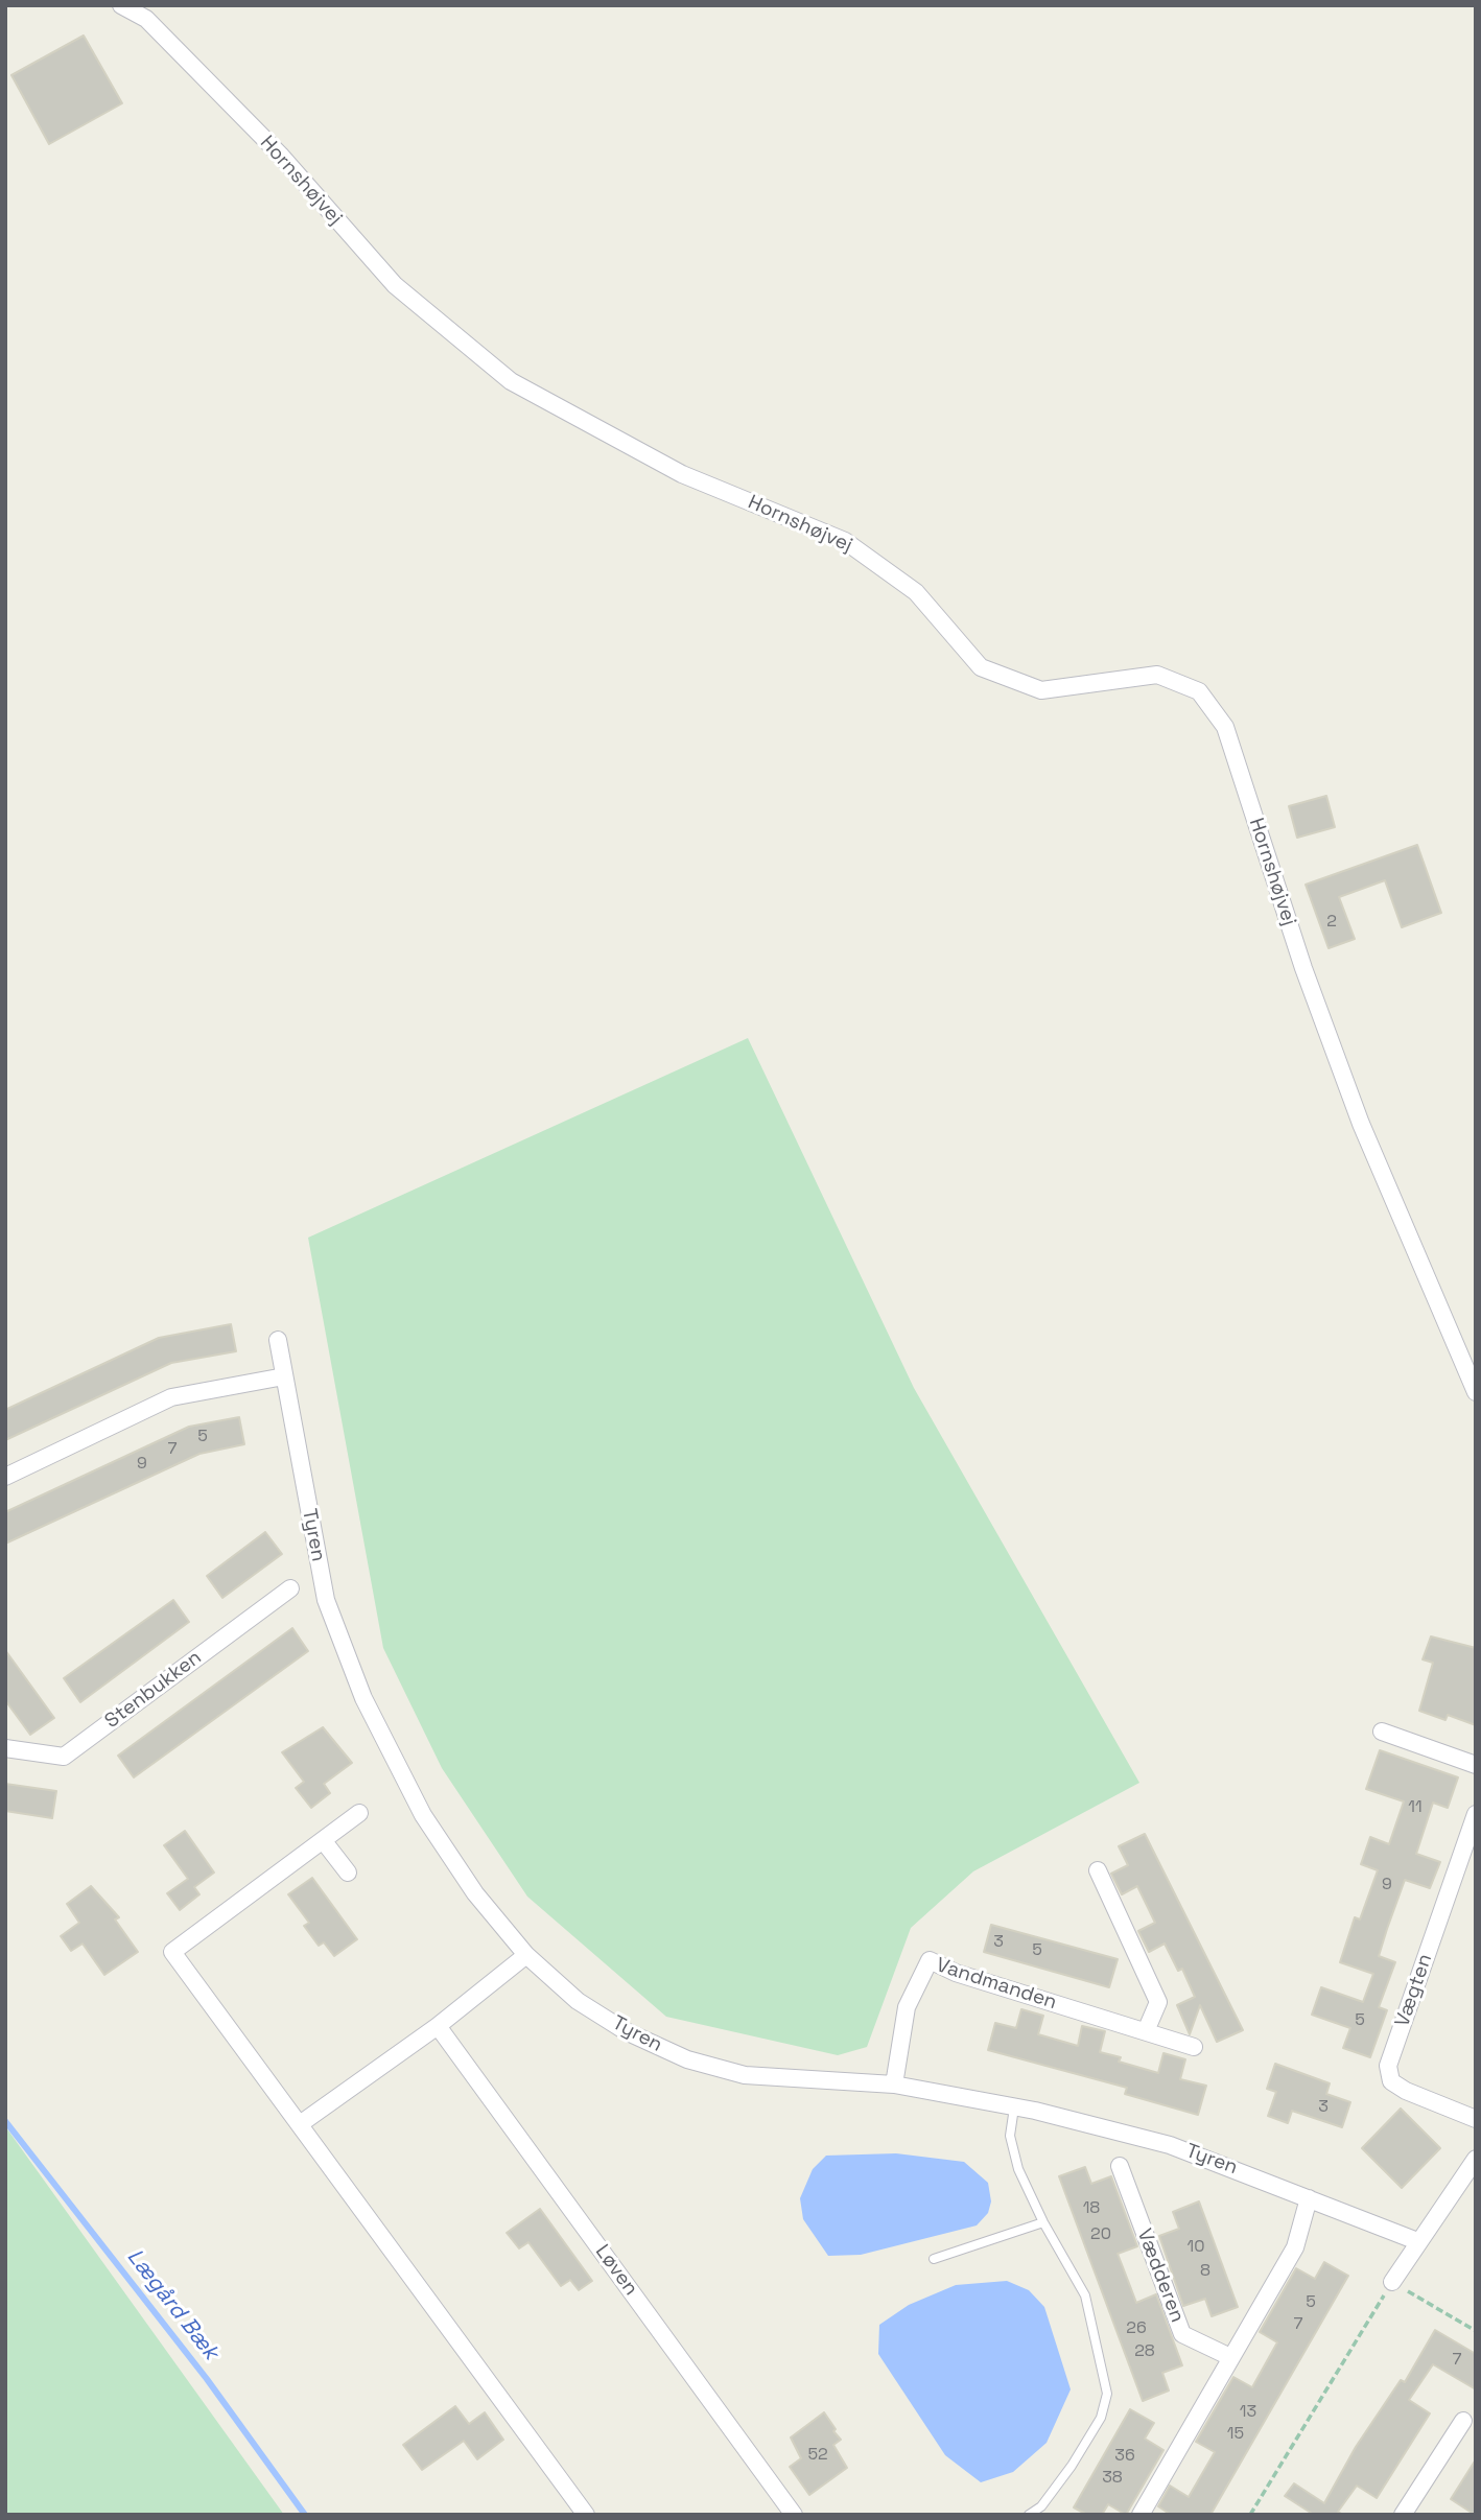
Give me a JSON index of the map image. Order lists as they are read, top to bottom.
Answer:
{
  "streets": {
    "street": [
      "Hornshøjvej",
      "Tyren",
      "Stenbukken",
      "Vandmanden",
      "Vægten",
      "Løven",
      "Vædderen"
    ]
  },
  "crossings": [
    ["Tyren", "Vandmanden"]
  ],
  "water": ["Lægård Bæk"],
  "house_numbers": [
    "2",
    "5",
    "7",
    "9",
    "11",
    "9",
    "3",
    "5",
    "5",
    "3",
    "18",
    "20",
    "10",
    "8",
    "5",
    "7",
    "26",
    "28",
    "7",
    "13",
    "15",
    "52",
    "36",
    "38"
  ]
}
